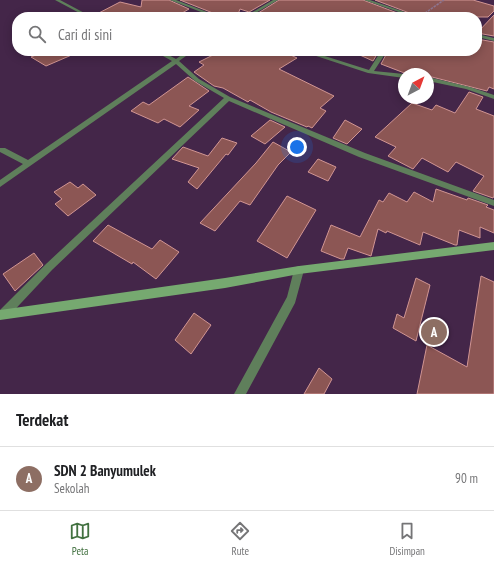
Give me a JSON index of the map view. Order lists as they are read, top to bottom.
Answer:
{
  "north": "top right",
  "page": {
    "search": "Cari di sini",
    "pins": "A",
    "heading": "Terdekat",
    "list": [
      {
        "mark": "A",
        "name": "SDN 2 Banyumulek",
        "note": "Sekolah",
        "value": "90 m"
      }
    ],
    "nav": ["Peta", "Rute", "Disimpan"]
  }
}
